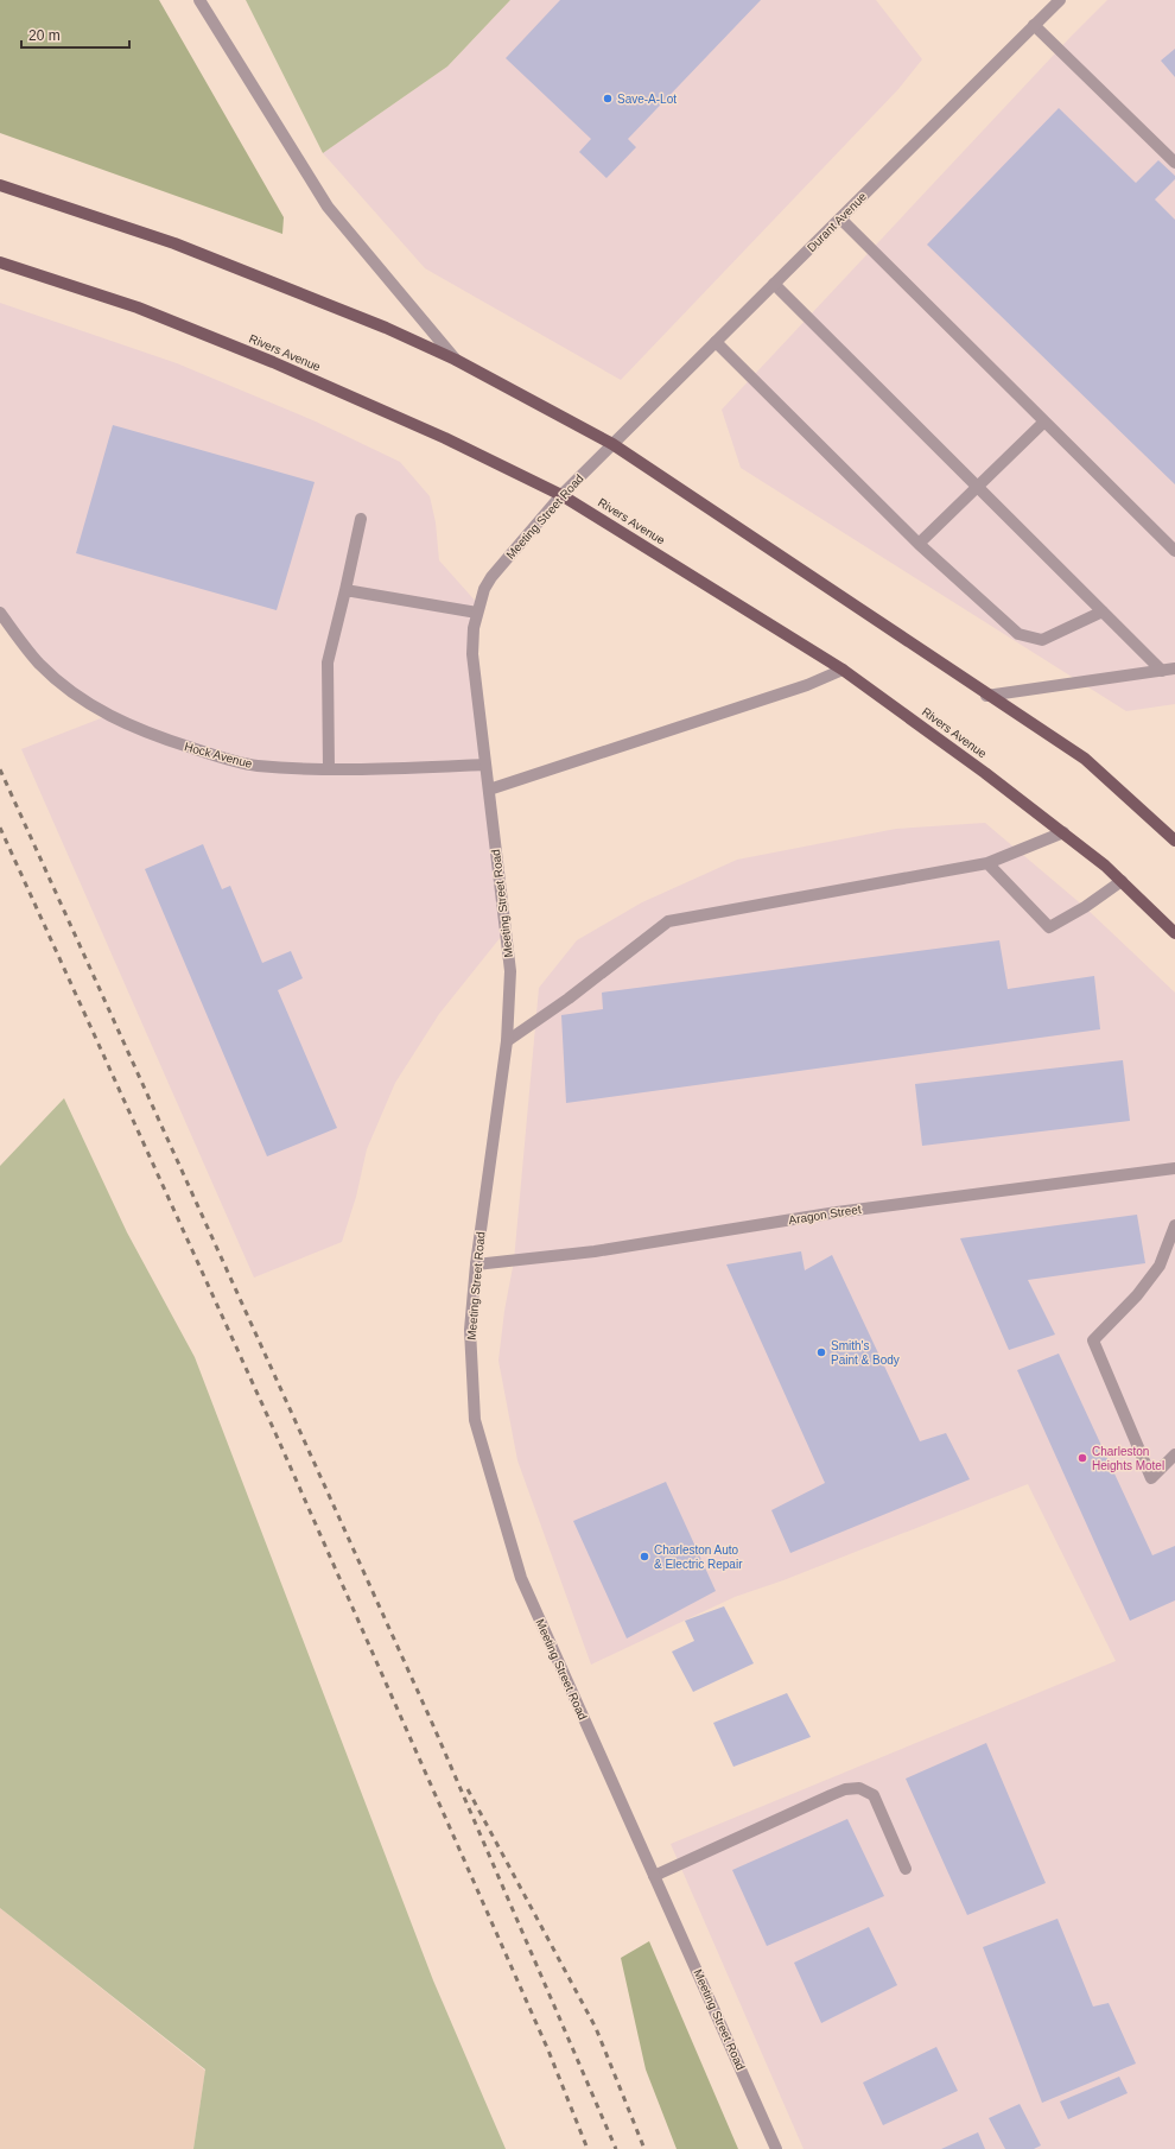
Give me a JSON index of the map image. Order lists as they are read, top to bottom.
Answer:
{
  "streets": {
    "main road": ["Rivers Avenue"],
    "street": [
      "Durant Avenue",
      "Meeting Street Road",
      "Hock Avenue",
      "Aragon Street"
    ]
  },
  "crossings": [
    ["Durant Avenue", "Meeting Street Road"],
    ["Rivers Avenue", "Meeting Street Road"],
    ["Meeting Street Road", "Hock Avenue"],
    ["Meeting Street Road", "Aragon Street"]
  ],
  "places": [
    "Save-A-Lot",
    "Smith's Paint & Body",
    "Charleston Heights Motel",
    "Charleston Auto & Electric Repair"
  ],
  "scale_bar": "20 m"
}
